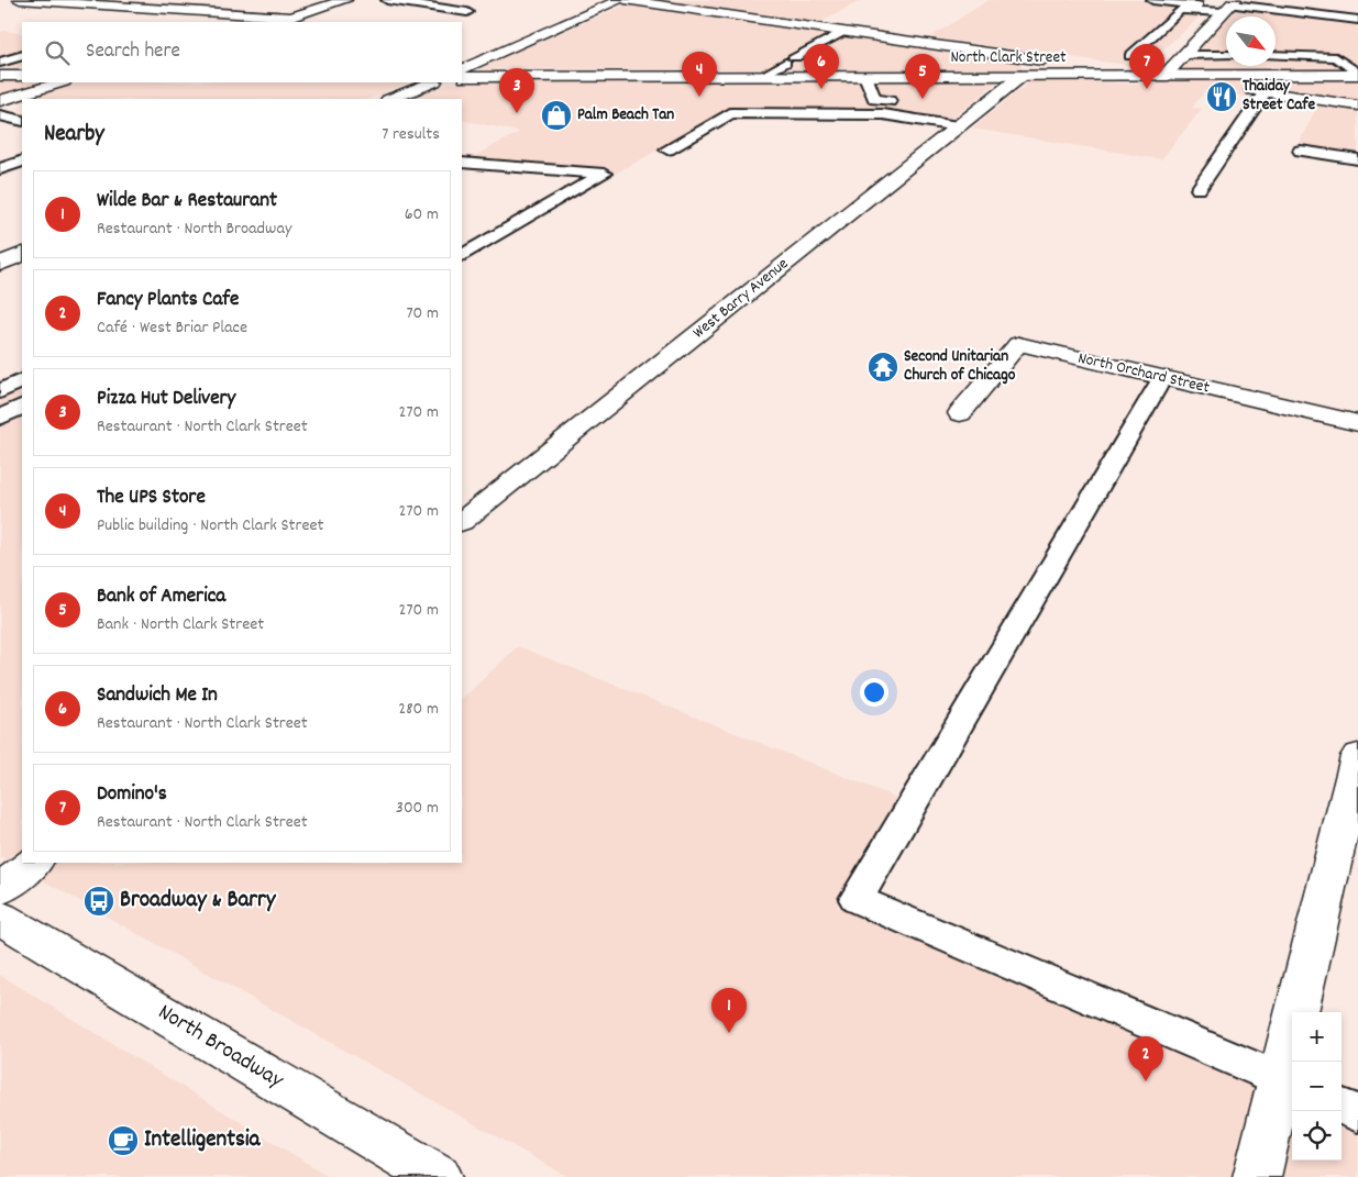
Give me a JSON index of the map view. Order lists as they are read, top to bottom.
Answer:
{
  "streets": {
    "street": [
      "North Clark Street",
      "West Barry Avenue",
      "North Orchard Street",
      "North Broadway"
    ]
  },
  "crossings": [
    ["North Clark Street", "West Barry Avenue"]
  ],
  "places": {
    "restaurant": ["Thaiday Street Cafe"],
    "shop": ["Palm Beach Tan"],
    "temple": ["Second Unitarian Church of Chicago"],
    "bus stop": ["Broadway & Barry"],
    "cafe": ["Intelligentsia"]
  },
  "north": "bottom right",
  "page": {
    "search": "Search here",
    "pins": [
      "6",
      "7",
      "4",
      "5",
      "3",
      "1",
      "2"
    ],
    "heading": ["Nearby", "7 results"],
    "list": [
      {
        "mark": "1",
        "name": "Wilde Bar & Restaurant",
        "note": "Restaurant · North Broadway",
        "value": "60 m"
      },
      {
        "mark": "2",
        "name": "Fancy Plants Cafe",
        "note": "Café · West Briar Place",
        "value": "70 m"
      },
      {
        "mark": "3",
        "name": "Pizza Hut Delivery",
        "note": "Restaurant · North Clark Street",
        "value": "270 m"
      },
      {
        "mark": "4",
        "name": "The UPS Store",
        "note": "Public building · North Clark Street",
        "value": "270 m"
      },
      {
        "mark": "5",
        "name": "Bank of America",
        "note": "Bank · North Clark Street",
        "value": "270 m"
      },
      {
        "mark": "6",
        "name": "Sandwich Me In",
        "note": "Restaurant · North Clark Street",
        "value": "280 m"
      },
      {
        "mark": "7",
        "name": "Domino's",
        "note": "Restaurant · North Clark Street",
        "value": "300 m"
      }
    ],
    "map_buttons": ["+", "−"]
  }
}
